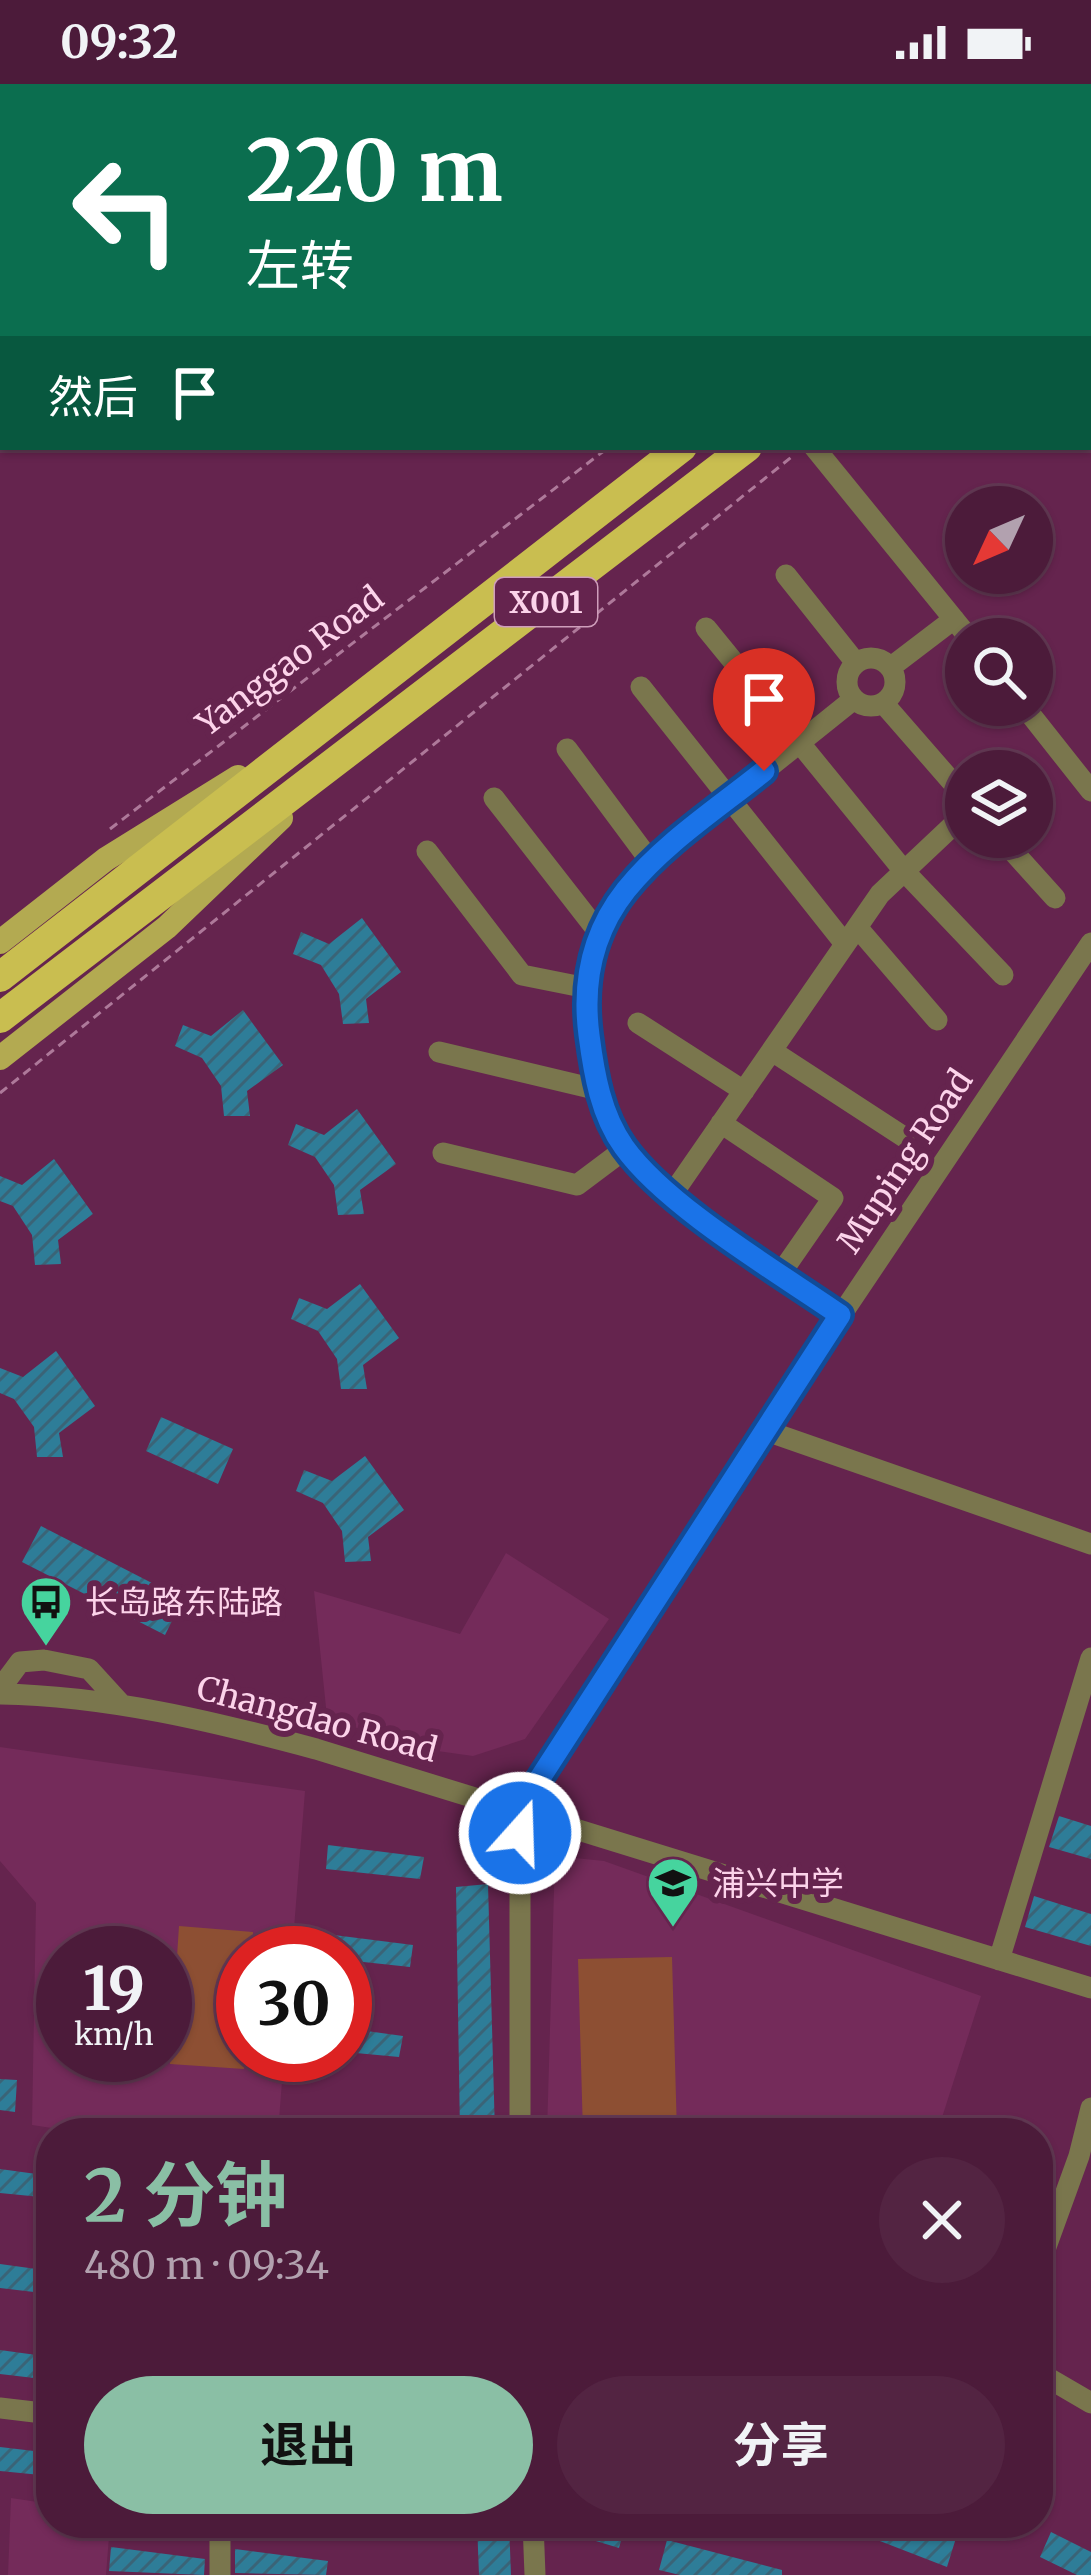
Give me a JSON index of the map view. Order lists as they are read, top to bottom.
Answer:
{
  "streets": {
    "highway": ["X001"],
    "street": ["Muping Road", "Changdao Road"],
    "path": ["Yanggao Road"]
  },
  "crossings": [
    ["Muping Road", "Changdao Road"]
  ],
  "places": {
    "bus stop": ["长岛路东陆路"],
    "school or university": ["浦兴中学"]
  },
  "north": "bottom left",
  "page": {
    "status": "09:32",
    "turn": ["220 m", "左转"],
    "then": "然后",
    "speed": "19 km/h",
    "limit": "30",
    "heading": ["2 分钟", "480 m · 09:34"],
    "buttons": ["退出", "分享"]
  }
}
